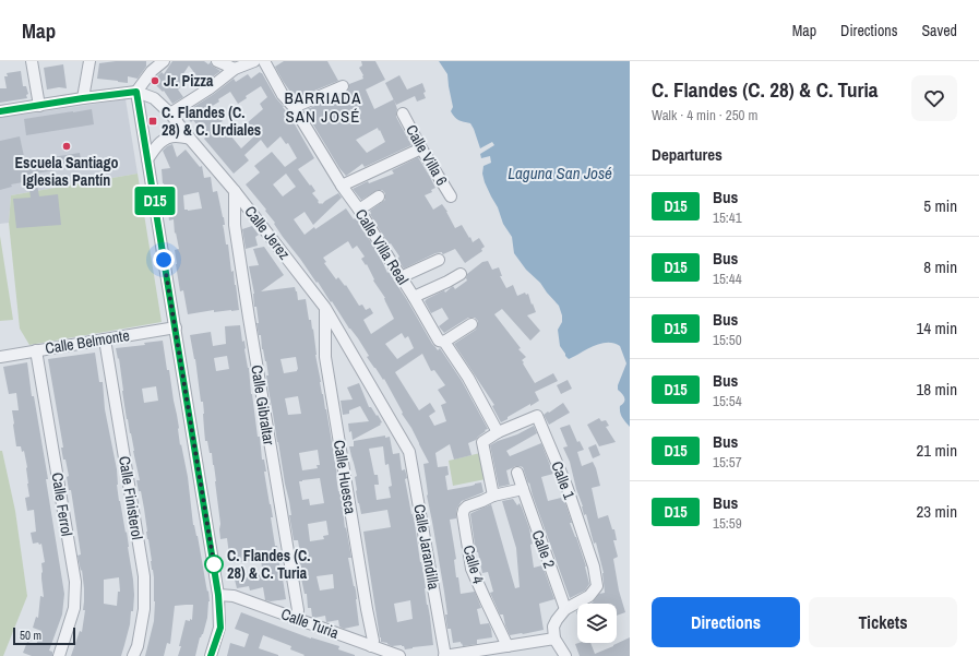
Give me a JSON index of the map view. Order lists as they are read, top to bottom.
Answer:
{
  "streets": {
    "street": [
      "Calle Villa 6",
      "Calle Jerez",
      "Calle Villa Real",
      "Calle Belmonte",
      "Calle Gibraltar",
      "Calle Huesca",
      "Calle 1",
      "Calle Finisterol",
      "Calle Ferrol",
      "Calle Jarandilla",
      "Calle 2",
      "Calle 4",
      "Calle Turia"
    ]
  },
  "crossings": [
    ["Calle Jerez", "Calle Gibraltar"],
    ["Calle Jerez", "Calle Huesca"],
    ["Calle Jerez", "Calle Jarandilla"],
    ["Calle Villa Real", "Calle 1"],
    ["Calle Belmonte", "Calle Finisterol"],
    ["Calle Belmonte", "Calle Ferrol"],
    ["Calle Gibraltar", "Calle Turia"],
    ["Calle Huesca", "Calle Turia"],
    ["Calle 1", "Calle 2"],
    ["Calle 1", "Calle 4"]
  ],
  "districts": ["BARRIADA SAN JOSÉ"],
  "water": ["Laguna San José"],
  "places": {
    "other": ["Jr. Pizza", "Escuela Santiago Iglesias Pantín", "C. Flandes (C. 28) & C. Turia"],
    "transit": ["C. Flandes (C. 28) & C. Urdiales"]
  },
  "lines": ["bus line D15"],
  "scale_bar": "50 m",
  "page": {
    "header": "Map",
    "nav": ["Map", "Directions", "Saved"],
    "on_map": "D15",
    "heading": [
      ["C. Flandes (C. 28) & C. Turia", "Walk · 4 min · 250 m"],
      "Departures"
    ],
    "list": [
      {
        "mark": "D15",
        "name": "Bus",
        "note": "15:41",
        "value": "5 min"
      },
      {
        "mark": "D15",
        "name": "Bus",
        "note": "15:44",
        "value": "8 min"
      },
      {
        "mark": "D15",
        "name": "Bus",
        "note": "15:50",
        "value": "14 min"
      },
      {
        "mark": "D15",
        "name": "Bus",
        "note": "15:54",
        "value": "18 min"
      },
      {
        "mark": "D15",
        "name": "Bus",
        "note": "15:57",
        "value": "21 min"
      },
      {
        "mark": "D15",
        "name": "Bus",
        "note": "15:59",
        "value": "23 min"
      }
    ],
    "buttons": ["Directions", "Tickets"],
    "scale": "50 m"
  }
}
